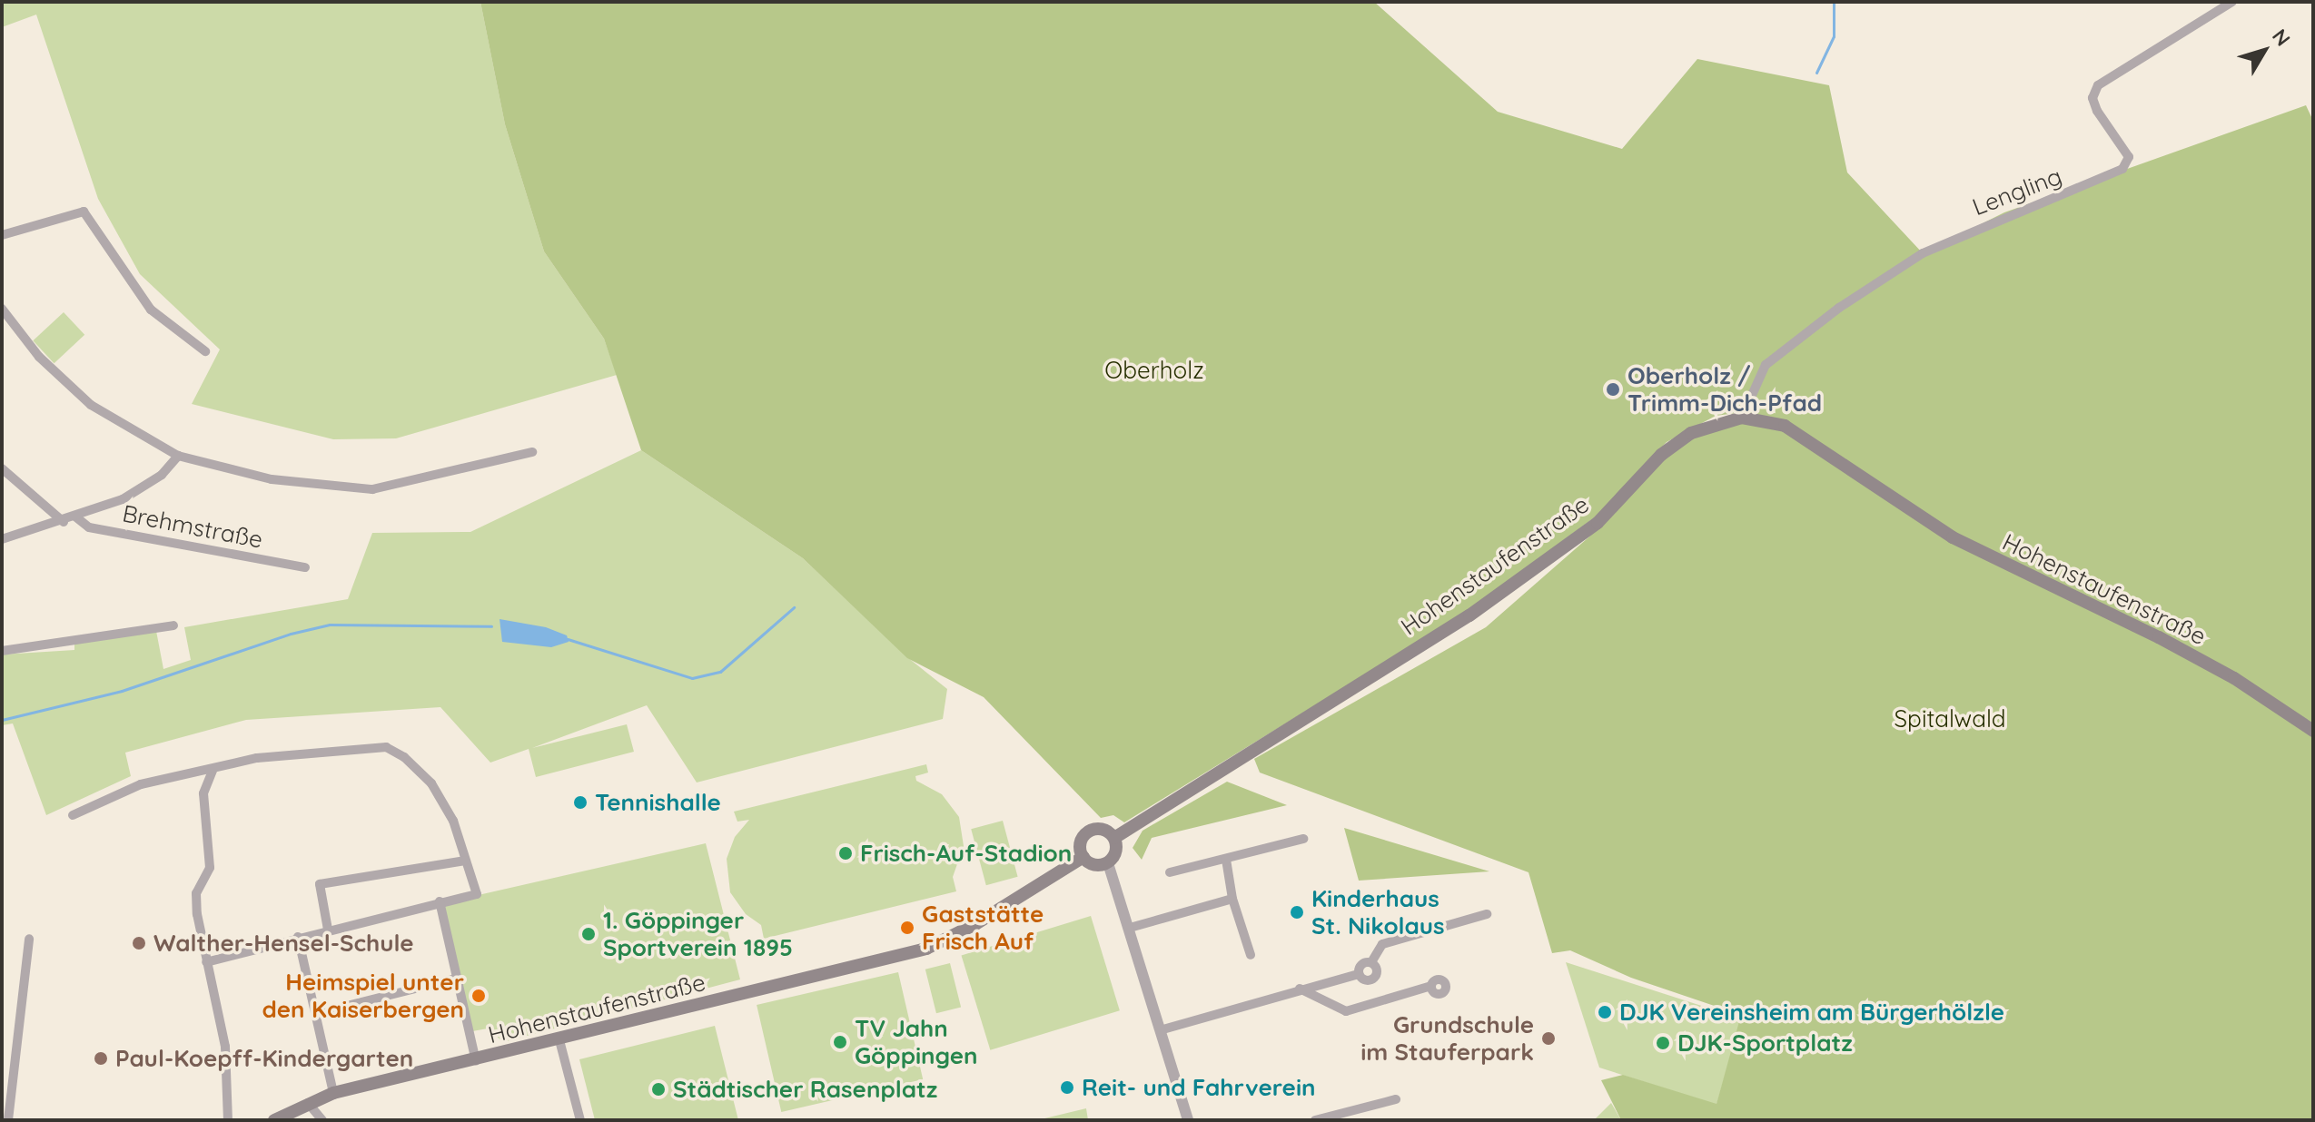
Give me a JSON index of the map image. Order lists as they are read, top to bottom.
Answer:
{
  "streets": {
    "main road": ["Hohenstaufenstraße"],
    "street": ["Lengling", "Brehmstraße"]
  },
  "crossings": [
    ["Lengling", "Hohenstaufenstraße"]
  ],
  "parks": ["Oberholz", "Spitalwald"],
  "places": [
    "Oberholz / Trimm-Dich-Pfad",
    "Tennishalle",
    "Frisch-Auf-Stadion",
    "Kinderhaus St. Nikolaus",
    "Gaststätte Frisch Auf",
    "1. Göppinger Sportverein 1895",
    "Walther-Hensel-Schule",
    "Heimspiel unter den Kaiserbergen",
    "DJK Vereinsheim am Bürgerhölzle",
    "Grundschule im Stauferpark",
    "TV Jahn Göppingen",
    "DJK-Sportplatz",
    "Paul-Koepff-Kindergarten",
    "Reit- und Fahrverein",
    "Städtischer Rasenplatz"
  ],
  "north": "top right"
}
